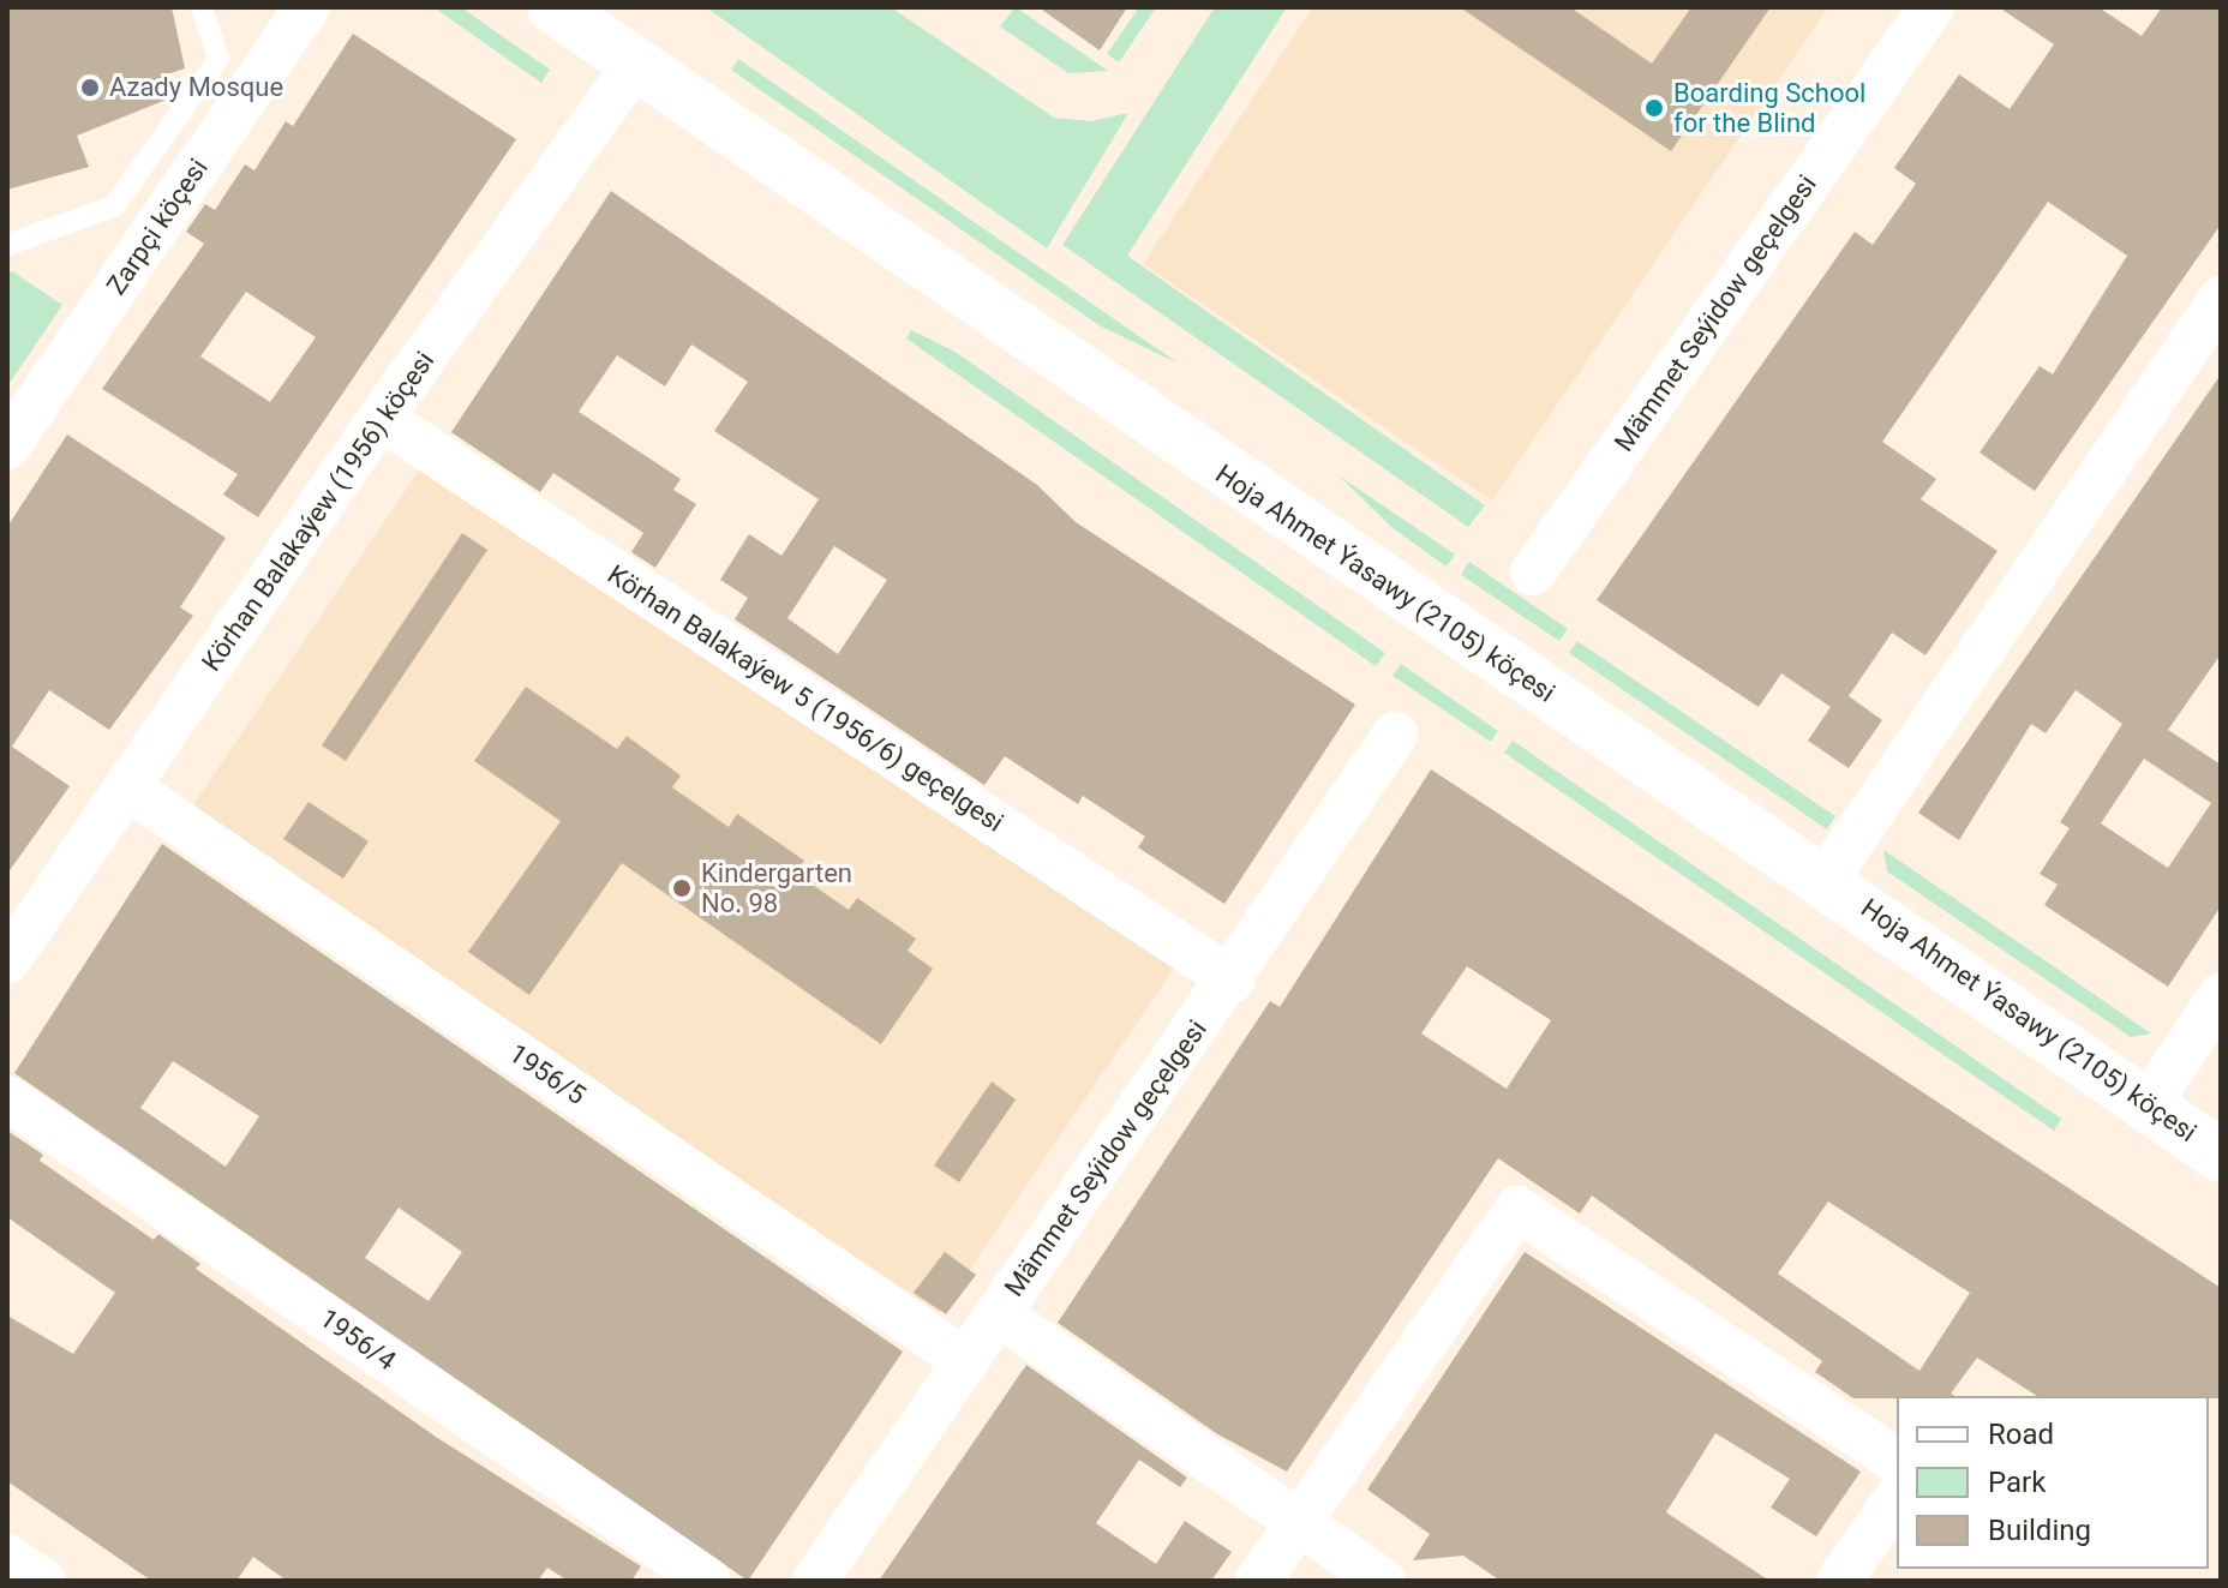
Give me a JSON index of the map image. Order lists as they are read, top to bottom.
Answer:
{
  "streets": {
    "street": [
      "Zarpçi köçesi",
      "Mämmet Seýidow geçelgesi",
      "Körhan Balakaýew (1956) köçesi",
      "Hoja Ahmet Ýasawy (2105) köçesi",
      "Körhan Balakaýew 5 (1956/6) geçelgesi",
      "1956/5",
      "1956/4"
    ]
  },
  "crossings": [
    ["Mämmet Seýidow geçelgesi", "Körhan Balakaýew 5 (1956/6) geçelgesi"],
    ["Mämmet Seýidow geçelgesi", "1956/5"],
    ["Körhan Balakaýew (1956) köçesi", "Hoja Ahmet Ýasawy (2105) köçesi"],
    ["Körhan Balakaýew (1956) köçesi", "Körhan Balakaýew 5 (1956/6) geçelgesi"],
    ["Körhan Balakaýew (1956) köçesi", "1956/5"]
  ],
  "places": ["Azady Mosque", "Boarding School for the Blind", "Kindergarten No. 98"],
  "legend": ["Road", "Park", "Building"]
}
